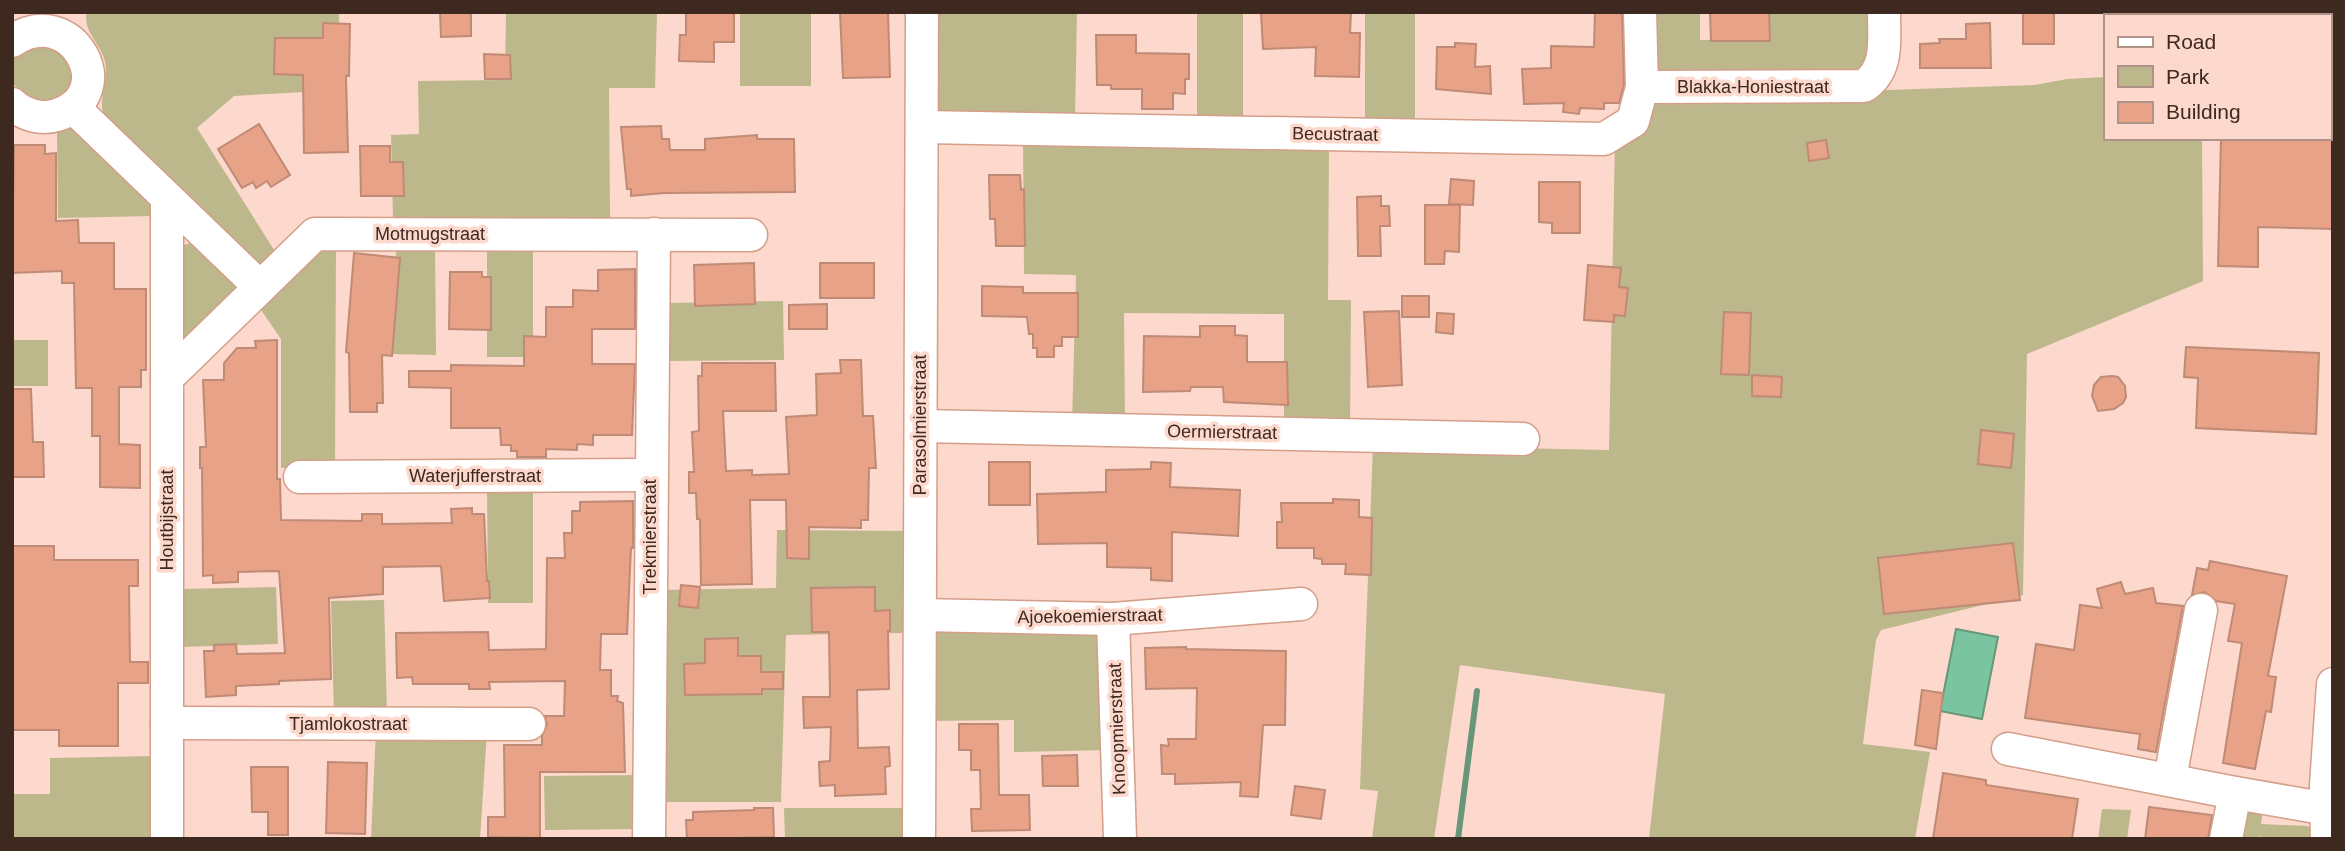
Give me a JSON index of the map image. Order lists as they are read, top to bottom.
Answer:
{
  "streets": {
    "street": [
      "Blakka-Honiestraat",
      "Becustraat",
      "Motmugstraat",
      "Parasolmierstraat",
      "Oermierstraat",
      "Waterjufferstraat",
      "Houtbijstraat",
      "Trekmierstraat",
      "Ajoekoemierstraat",
      "Tjamlokostraat",
      "Knoopmierstraat"
    ]
  },
  "crossings": [
    ["Blakka-Honiestraat", "Becustraat"],
    ["Becustraat", "Parasolmierstraat"],
    ["Motmugstraat", "Houtbijstraat"],
    ["Motmugstraat", "Trekmierstraat"],
    ["Parasolmierstraat", "Oermierstraat"],
    ["Parasolmierstraat", "Ajoekoemierstraat"],
    ["Waterjufferstraat", "Trekmierstraat"],
    ["Houtbijstraat", "Tjamlokostraat"],
    ["Ajoekoemierstraat", "Knoopmierstraat"]
  ],
  "legend": ["Road", "Park", "Building"]
}
